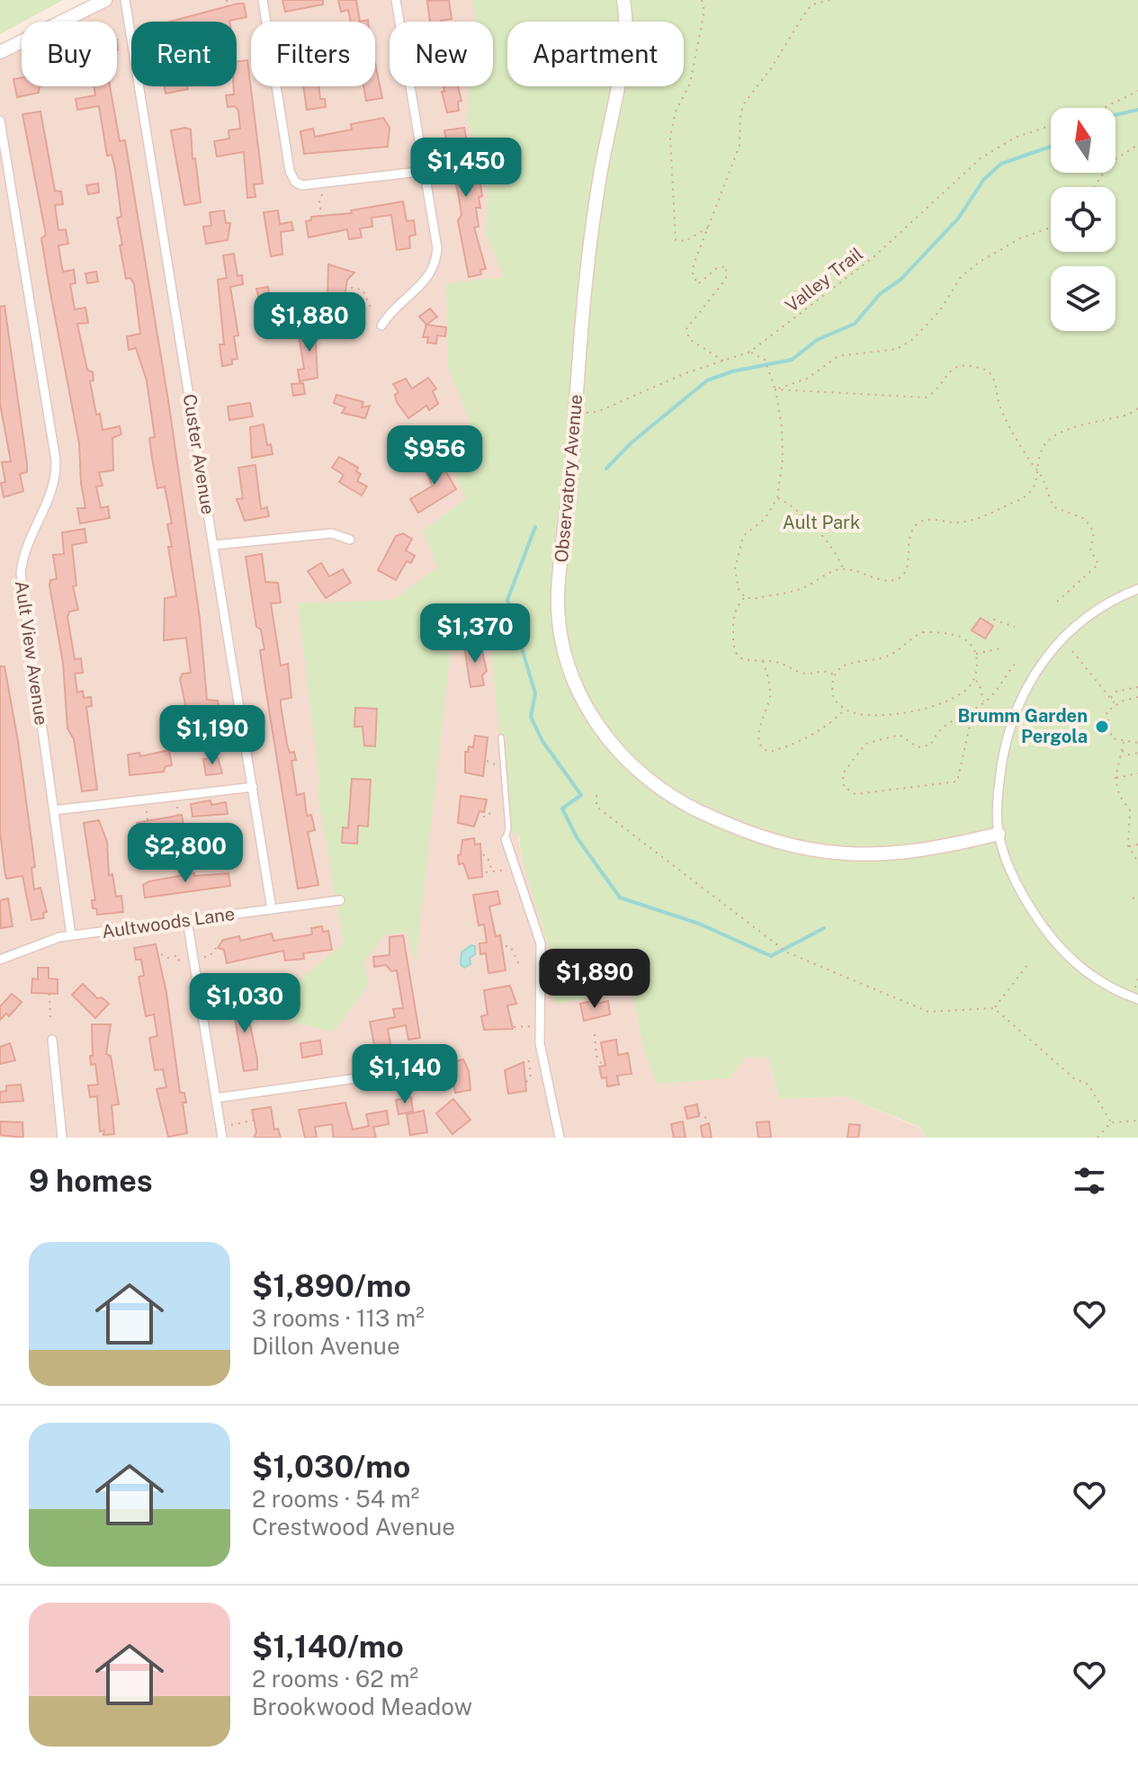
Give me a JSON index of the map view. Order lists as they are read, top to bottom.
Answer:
{
  "streets": {
    "street": [
      "Custer Avenue",
      "Observatory Avenue",
      "Ault View Avenue",
      "Aultwoods Lane"
    ],
    "path": ["Valley Trail"]
  },
  "crossings": [
    ["Valley Trail", "Observatory Avenue"],
    ["Custer Avenue", "Aultwoods Lane"],
    ["Ault View Avenue", "Aultwoods Lane"]
  ],
  "parks": ["Ault Park"],
  "places": ["Brumm Garden Pergola"],
  "north": "top",
  "page": {
    "chip": [
      "Buy",
      "Rent",
      "Filters",
      "New",
      "Apartment"
    ],
    "price": [
      "$1,450",
      "$1,880",
      "$956",
      "$1,370",
      "$1,190",
      "$2,800",
      "$1,890",
      "$1,030",
      "$1,140"
    ],
    "heading": "9 homes",
    "list": [
      {
        "name": "$1,890/mo",
        "note": "3 rooms · 113 m² · Dillon Avenue"
      },
      {
        "name": "$1,030/mo",
        "note": "2 rooms · 54 m² · Crestwood Avenue"
      },
      {
        "name": "$1,140/mo",
        "note": "2 rooms · 62 m² · Brookwood Meadow"
      }
    ]
  }
}
